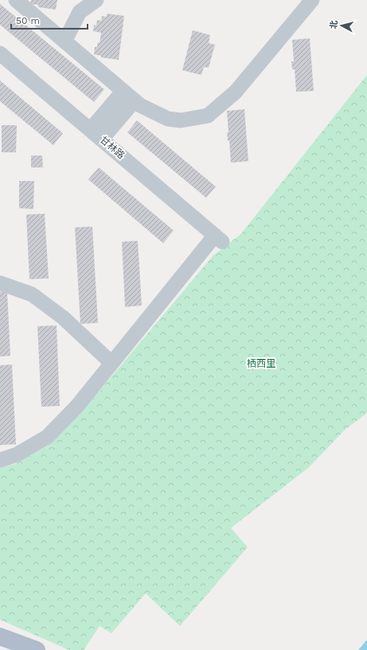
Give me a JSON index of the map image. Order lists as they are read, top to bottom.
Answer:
{
  "streets": {
    "street": ["甘林路"]
  },
  "parks": ["栖西里"],
  "scale_bar": "50 m",
  "north": "left"
}
